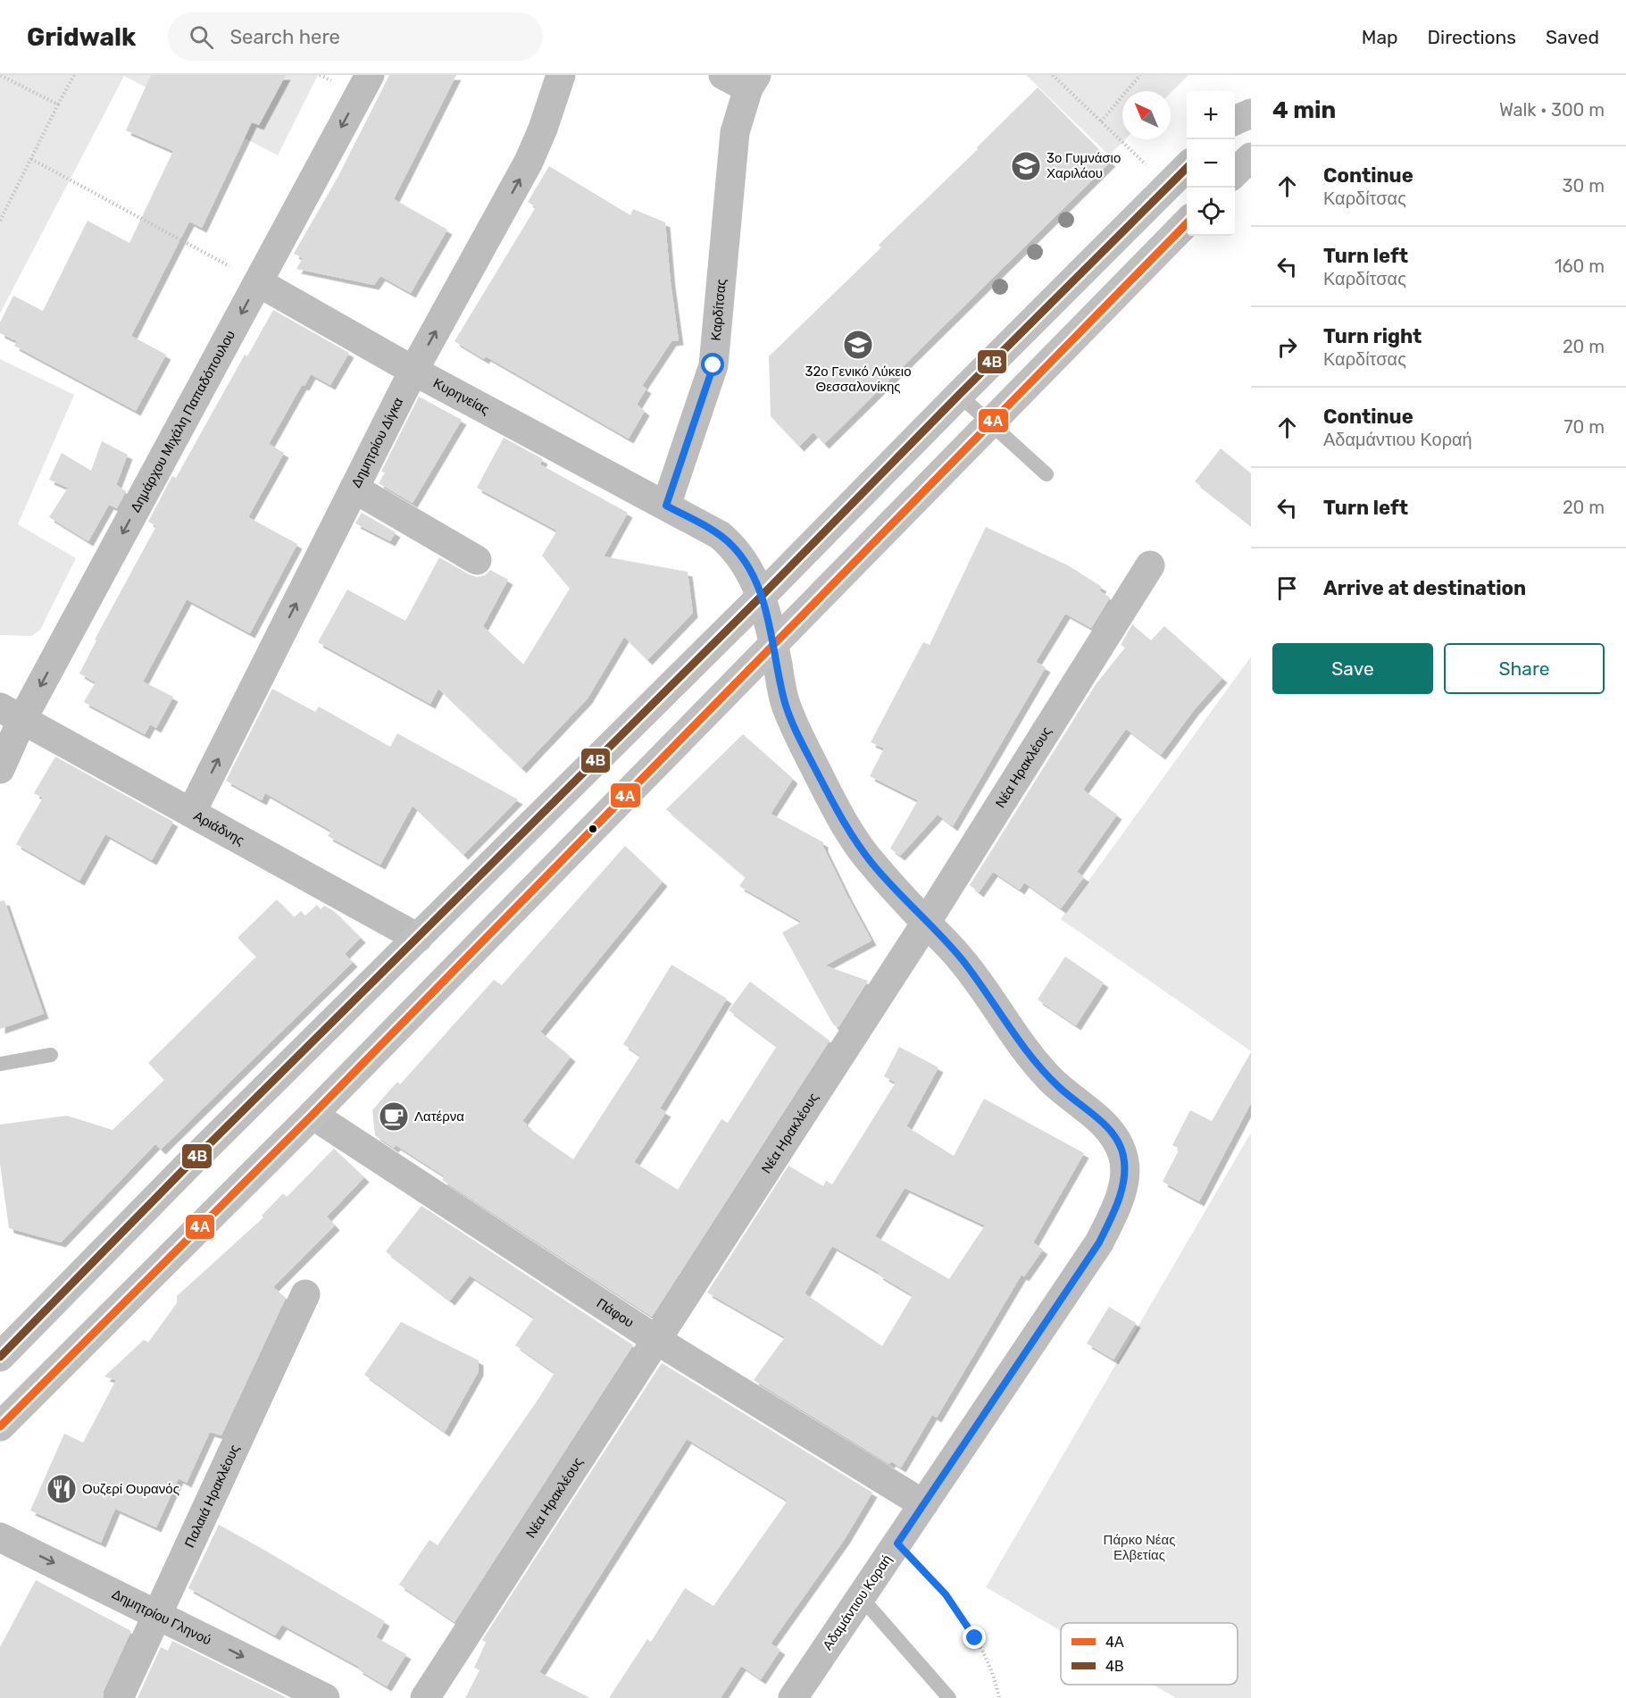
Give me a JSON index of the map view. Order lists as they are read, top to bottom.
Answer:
{
  "streets": {
    "street": [
      "Καρδίτσας",
      "Κυρηνείας",
      "Δημάρχου Μιχάλη Παπαδόπουλου",
      "Δημητρίου Δίγκα",
      "Νέα Ηρακλέους",
      "Αριάδνης",
      "Πάφου",
      "Παλαιά Ηρακλέους",
      "Αδαμάντιου Κοραή",
      "Δημητρίου Γληνού"
    ]
  },
  "crossings": [
    ["Καρδίτσας", "Κυρηνείας"],
    ["Κυρηνείας", "Δημάρχου Μιχάλη Παπαδόπουλου"],
    ["Κυρηνείας", "Δημητρίου Δίγκα"],
    ["Δημάρχου Μιχάλη Παπαδόπουλου", "Αριάδνης"],
    ["Δημητρίου Δίγκα", "Αριάδνης"],
    ["Νέα Ηρακλέους", "Πάφου"],
    ["Νέα Ηρακλέους", "Αδαμάντιου Κοραή"],
    ["Πάφου", "Αδαμάντιου Κοραή"],
    ["Παλαιά Ηρακλέους", "Δημητρίου Γληνού"]
  ],
  "one_way": ["Δημάρχου Μιχάλη Παπαδόπουλου", "Δημητρίου Δίγκα", "Δημητρίου Γληνού"],
  "parks": ["Πάρκο Νέας Ελβετίας"],
  "places": {
    "school or university": ["3ο Γυμνάσιο Χαριλάου", "32ο Γενικό Λύκειο Θεσσαλονίκης"],
    "cafe": ["Λατέρνα"],
    "restaurant": ["Ουζερί Ουρανός"]
  },
  "lines": ["transit line 4Β", "transit line 4Α"],
  "legend": ["4Α", "4Β"],
  "north": "top left",
  "page": {
    "header": "Gridwalk",
    "search": "Search here",
    "nav": ["Map", "Directions", "Saved"],
    "heading": ["4 min", "Walk · 300 m"],
    "map_buttons": ["+", "−"],
    "list": [
      ["Continue", "Καρδίτσας", "30 m"],
      ["Turn left", "Καρδίτσας", "160 m"],
      ["Turn right", "Καρδίτσας", "20 m"],
      ["Continue", "Αδαμάντιου Κοραή", "70 m"],
      ["Turn left", "20 m"],
      "Arrive at destination"
    ],
    "buttons": ["Save", "Share"]
  }
}
